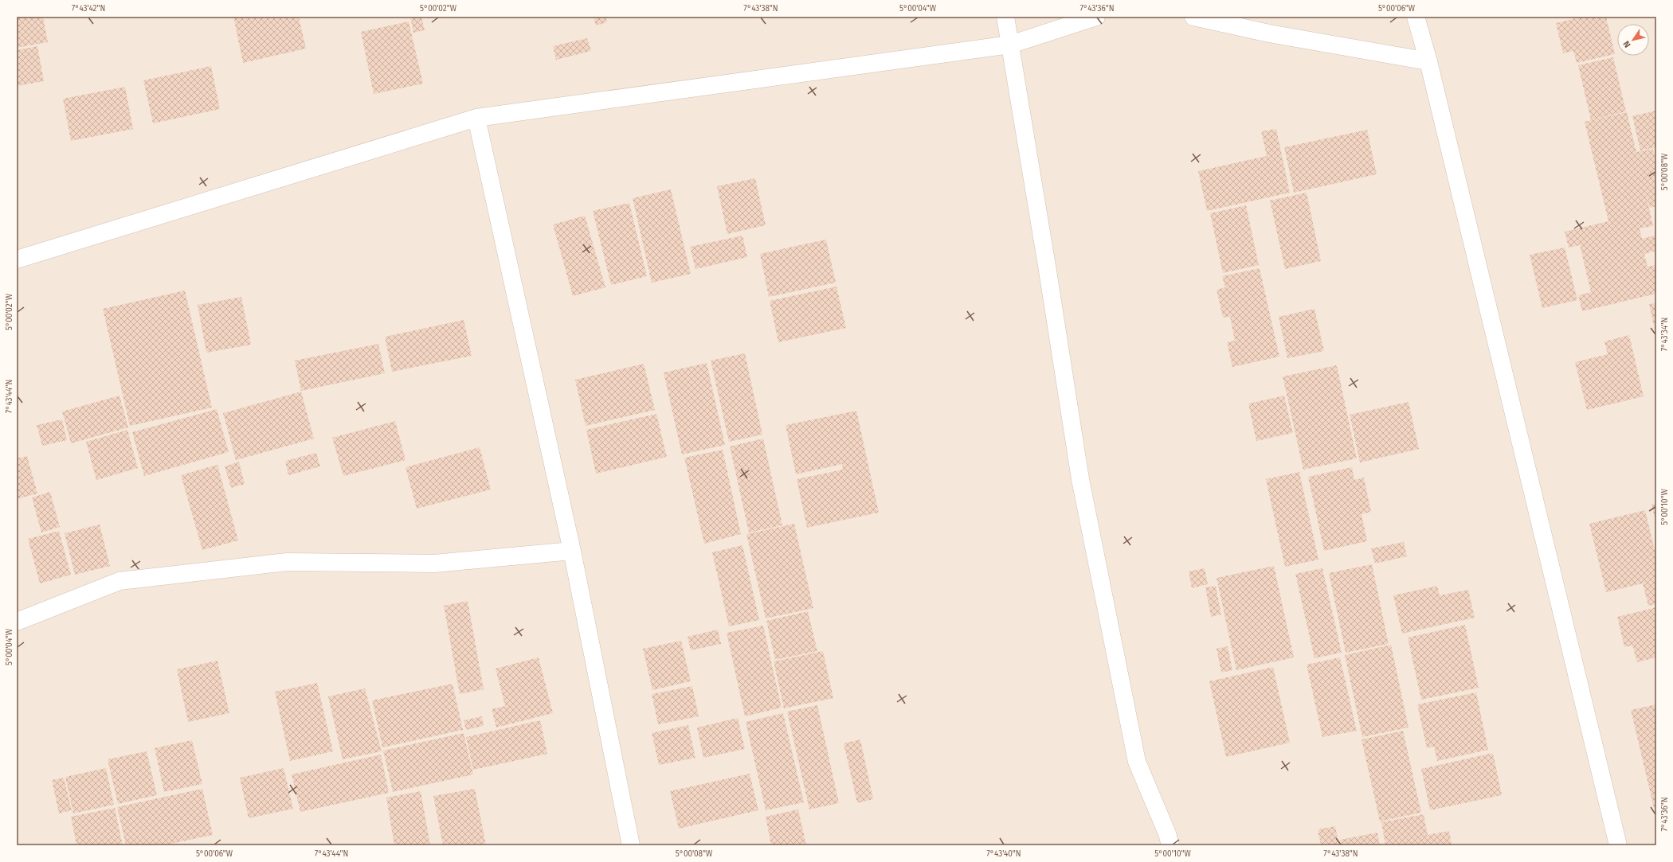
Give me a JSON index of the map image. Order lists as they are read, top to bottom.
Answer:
{
  "north": "bottom left",
  "coordinates": [
    "7°43'42\"N",
    "5°00'02\"W",
    "7°43'38\"N",
    "5°00'04\"W",
    "7°43'36\"N",
    "5°00'06\"W",
    "5°00'08\"W",
    "7°43'34\"N",
    "7°43'44\"N",
    "5°00'10\"W",
    "7°43'40\"N"
  ]
}
